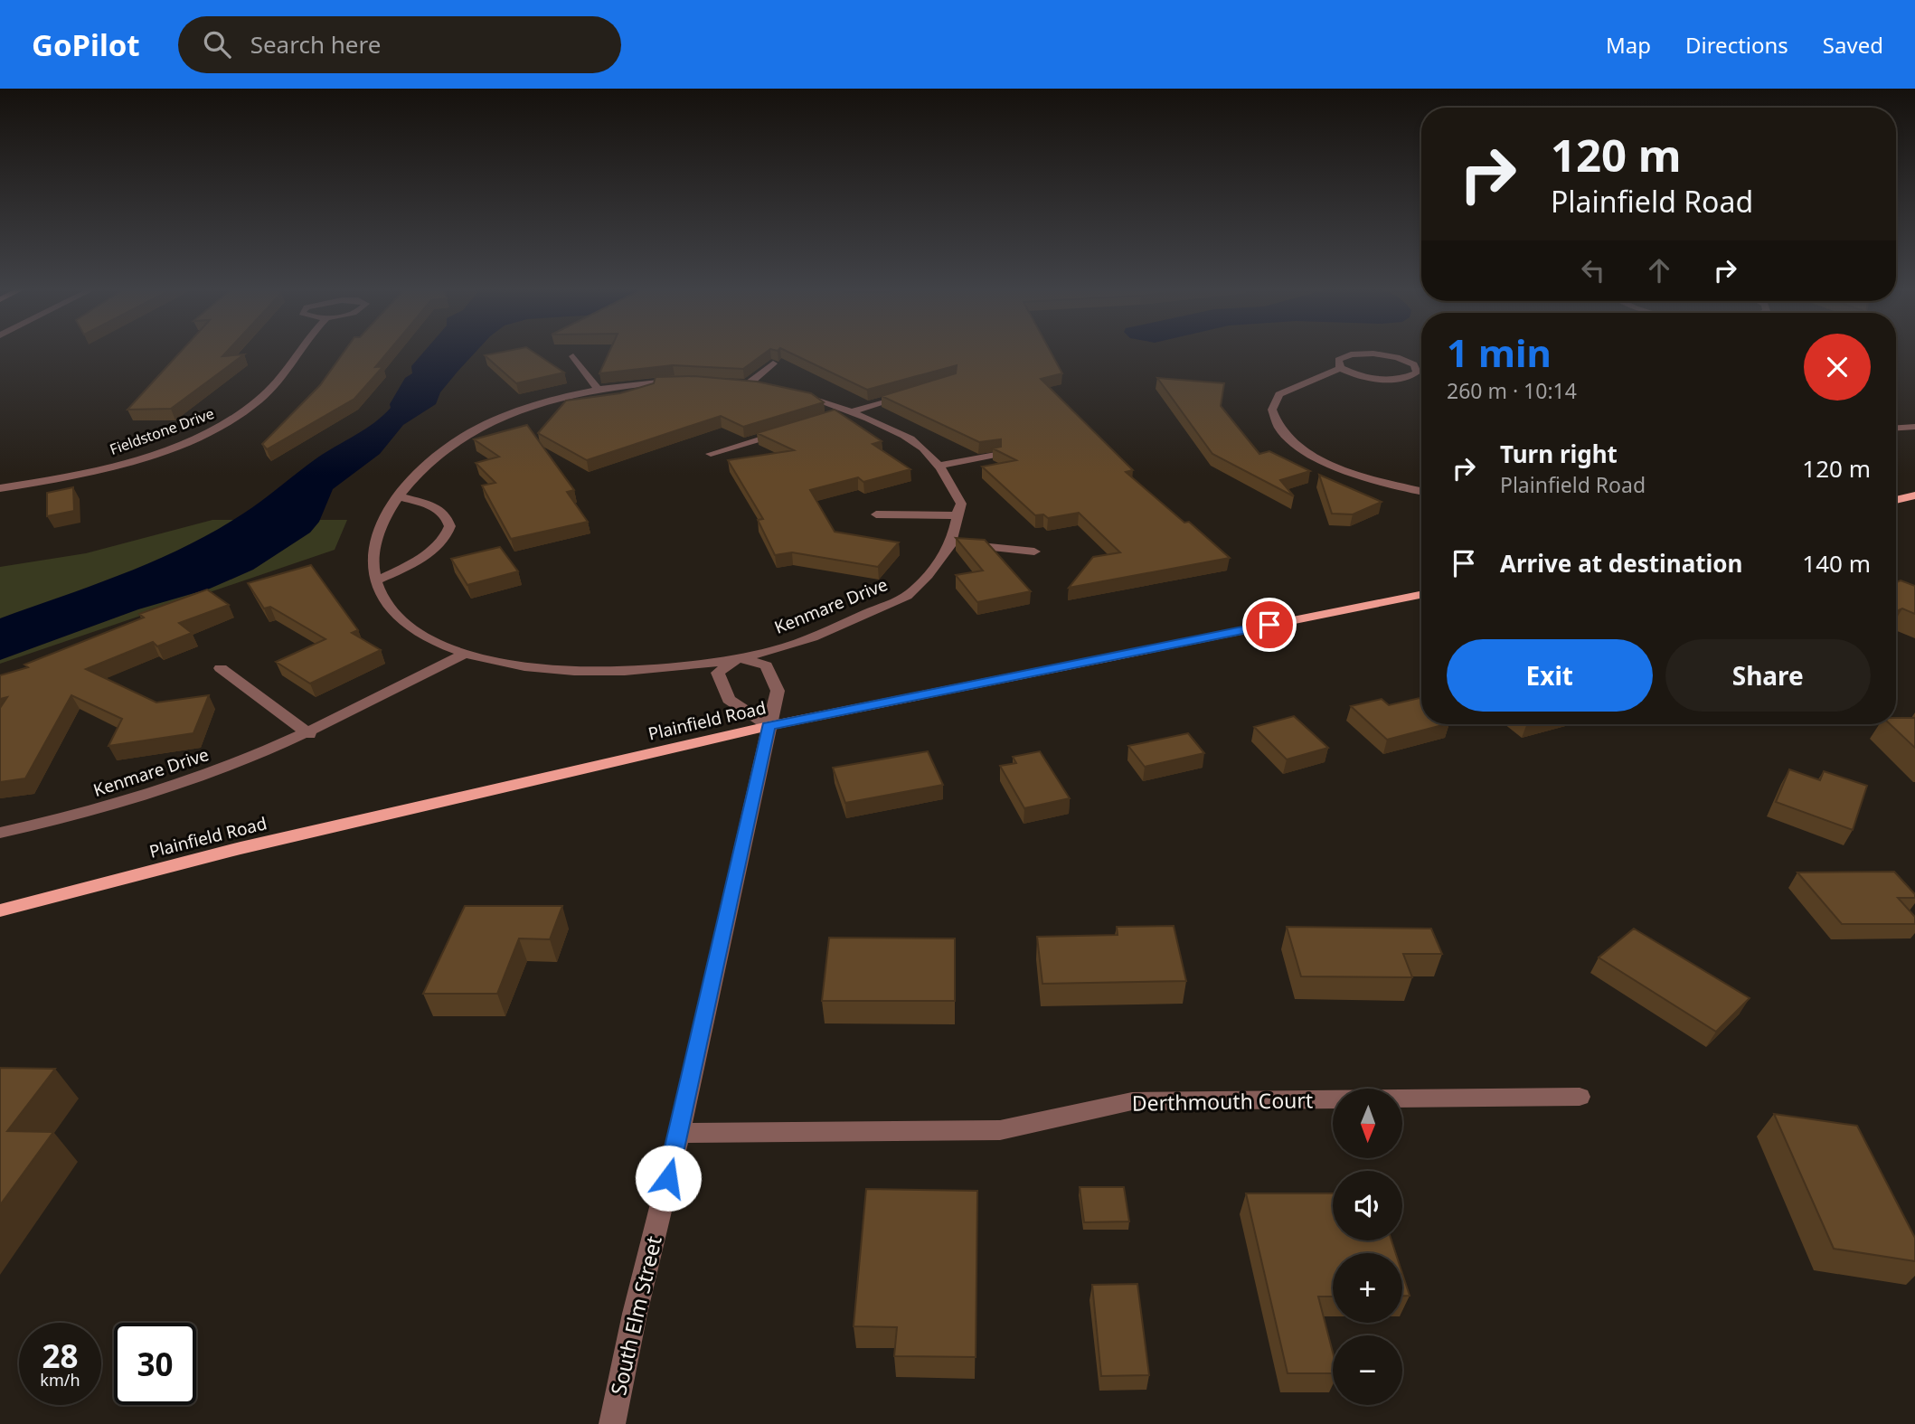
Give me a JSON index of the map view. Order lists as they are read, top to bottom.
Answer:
{
  "streets": {
    "main road": ["Plainfield Road"],
    "street": [
      "Fieldstone Drive",
      "Kenmare Drive",
      "Derthmouth Court",
      "South Elm Street"
    ]
  },
  "crossings": [
    ["Kenmare Drive", "Plainfield Road"],
    ["Kenmare Drive", "South Elm Street"],
    ["Plainfield Road", "South Elm Street"],
    ["Derthmouth Court", "South Elm Street"]
  ],
  "north": "bottom",
  "page": {
    "header": "GoPilot",
    "search": "Search here",
    "nav": ["Map", "Directions", "Saved"],
    "turn": ["120 m", "Plainfield Road"],
    "heading": ["1 min", "260 m · 10:14"],
    "list": [
      {
        "name": "Turn right",
        "note": "Plainfield Road",
        "value": "120 m"
      },
      {
        "name": "Arrive at destination",
        "value": "140 m"
      }
    ],
    "buttons": ["Exit", "Share"],
    "map_buttons": ["+", "−"],
    "speed": "28 km/h",
    "limit": "30"
  }
}
